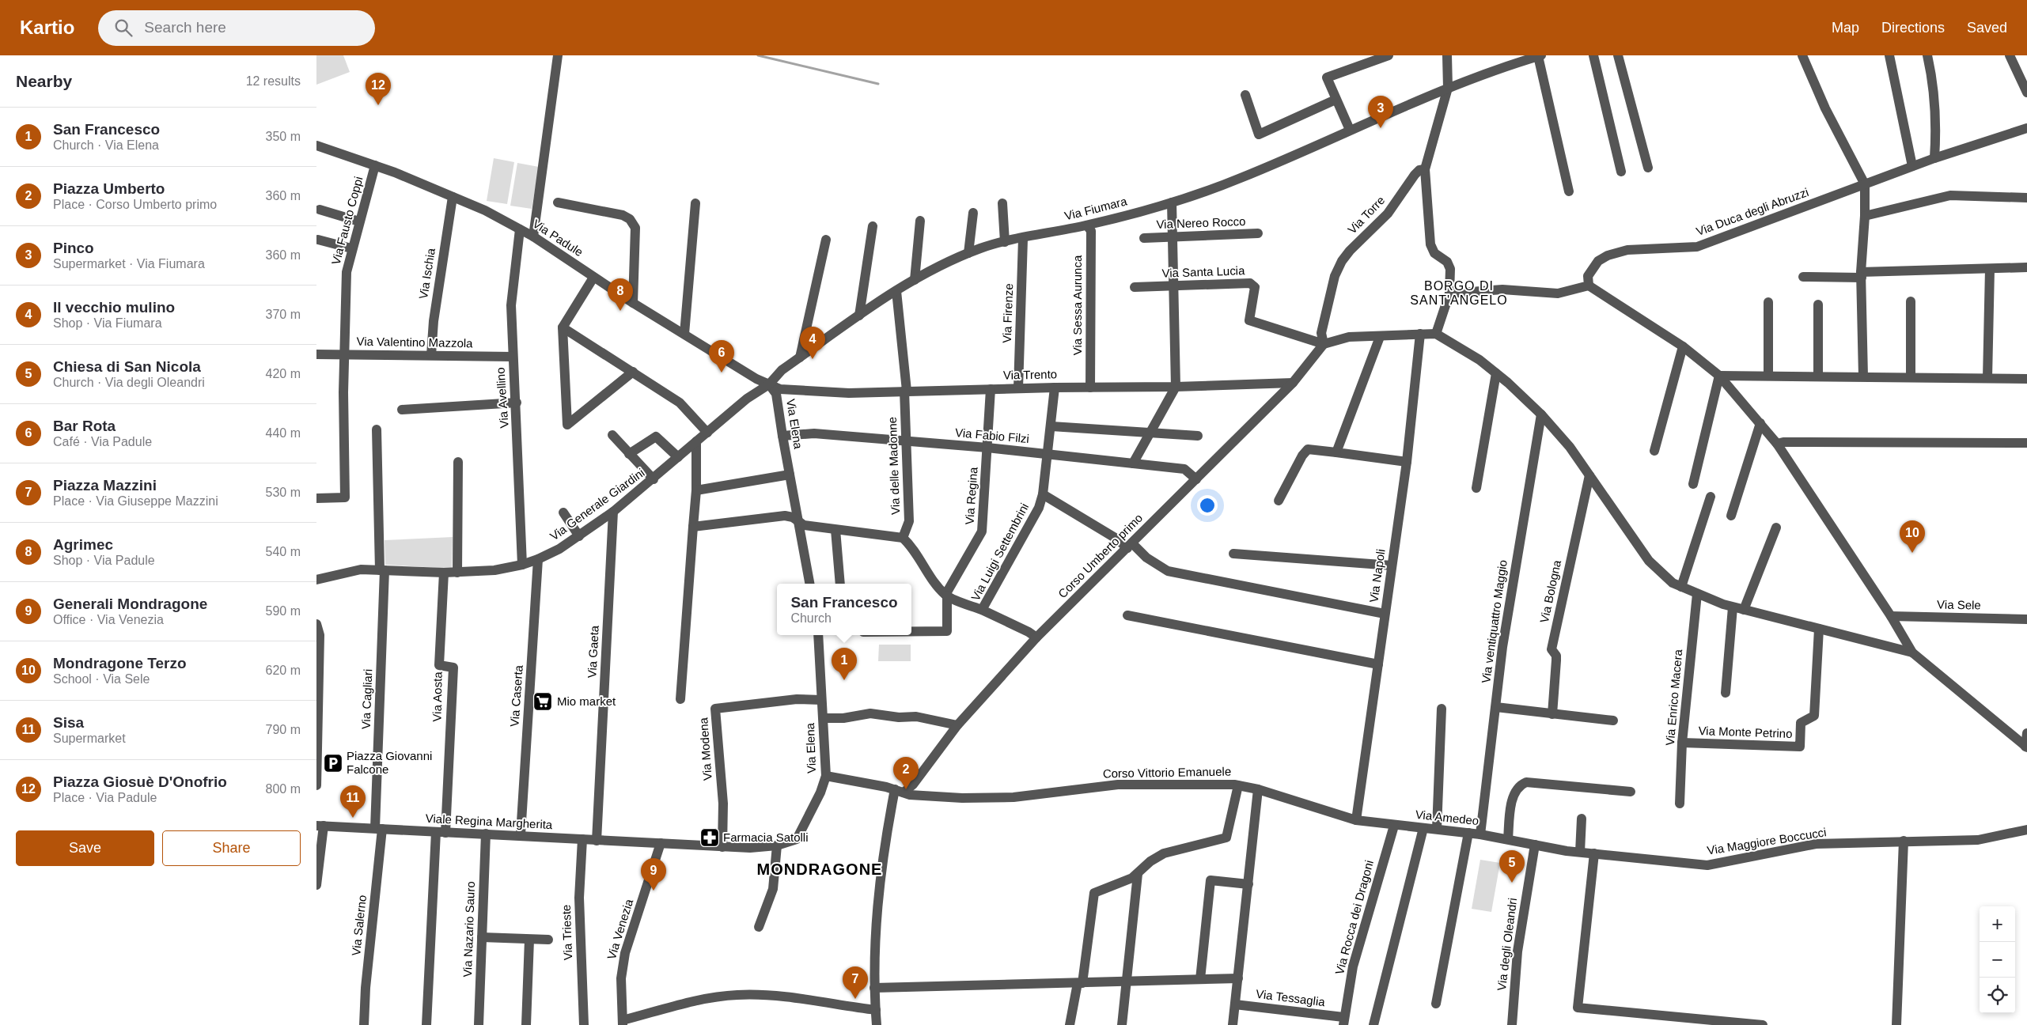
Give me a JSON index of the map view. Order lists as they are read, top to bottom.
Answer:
{
  "streets": {
    "street": [
      "Via Fiumara",
      "Via Duca degli Abruzzi",
      "Via Torre",
      "Via Fausto Coppi",
      "Via Nereo Rocco",
      "Via Padule",
      "Via Santa Lucia",
      "Via Ischia",
      "Via Sessa Aurunca",
      "Via Firenze",
      "Via Valentino Mazzola",
      "Via Trento",
      "Via Avellino",
      "Via Elena",
      "Via Fabio Filzi",
      "Via delle Madonne",
      "Via Regina",
      "Via Generale Giardini",
      "Via Luigi Settembrini",
      "Corso Umberto primo",
      "Via Napoli",
      "Via Bologna",
      "Via Sele",
      "Via ventiquattro Maggio",
      "Via Gaeta",
      "Via Caserta",
      "Via Aosta",
      "Via Enrico Macera",
      "Via Cagliari",
      "Via Monte Petrino",
      "Via Modena",
      "Corso Vittorio Emanuele",
      "Via Amedeo",
      "Viale Regina Margherita",
      "Via Maggiore Boccucci",
      "Via Rocca dei Dragoni",
      "Via Salerno",
      "Via Nazario Sauro",
      "Via Venezia",
      "Via Trieste",
      "Via degli Oleandri",
      "Via Tessaglia"
    ]
  },
  "crossings": [
    ["Via Fiumara", "Via Padule"],
    ["Via Fiumara", "Via Sessa Aurunca"],
    ["Via Fiumara", "Via Firenze"],
    ["Via Fiumara", "Via Trento"],
    ["Via Fiumara", "Via Elena"],
    ["Via Fiumara", "Via delle Madonne"],
    ["Via Fiumara", "Via Generale Giardini"],
    ["Via Torre", "Via Santa Lucia"],
    ["Via Torre", "Corso Umberto primo"],
    ["Via Fausto Coppi", "Via Padule"],
    ["Via Fausto Coppi", "Via Valentino Mazzola"],
    ["Via Padule", "Via Ischia"],
    ["Via Padule", "Via Trento"],
    ["Via Padule", "Via Avellino"],
    ["Via Padule", "Via Elena"],
    ["Via Padule", "Via Generale Giardini"],
    ["Via Santa Lucia", "Corso Umberto primo"],
    ["Via Ischia", "Via Valentino Mazzola"],
    ["Via Sessa Aurunca", "Via Trento"],
    ["Via Firenze", "Via Trento"],
    ["Via Valentino Mazzola", "Via Avellino"],
    ["Via Trento", "Via Elena"],
    ["Via Trento", "Via delle Madonne"],
    ["Via Trento", "Via Regina"],
    ["Via Trento", "Via Generale Giardini"],
    ["Via Trento", "Via Luigi Settembrini"],
    ["Via Trento", "Corso Umberto primo"],
    ["Via Avellino", "Via Generale Giardini"],
    ["Via Elena", "Via Fabio Filzi"],
    ["Via Elena", "Via Generale Giardini"],
    ["Via Elena", "Via Modena"],
    ["Via Elena", "Corso Vittorio Emanuele"],
    ["Via Elena", "Viale Regina Margherita"],
    ["Via Elena", "Via Venezia"],
    ["Via Fabio Filzi", "Via delle Madonne"],
    ["Via Fabio Filzi", "Via Regina"],
    ["Via Fabio Filzi", "Via Luigi Settembrini"],
    ["Via Fabio Filzi", "Corso Umberto primo"],
    ["Via Generale Giardini", "Via Gaeta"],
    ["Via Generale Giardini", "Via Caserta"],
    ["Via Generale Giardini", "Via Aosta"],
    ["Via Generale Giardini", "Via Cagliari"],
    ["Via Luigi Settembrini", "Corso Umberto primo"],
    ["Via Luigi Settembrini", "Via Napoli"],
    ["Corso Umberto primo", "Corso Vittorio Emanuele"],
    ["Via Napoli", "Corso Vittorio Emanuele"],
    ["Via Napoli", "Via Amedeo"],
    ["Via ventiquattro Maggio", "Via Amedeo"],
    ["Via Gaeta", "Viale Regina Margherita"],
    ["Via Caserta", "Viale Regina Margherita"],
    ["Via Aosta", "Viale Regina Margherita"],
    ["Via Enrico Macera", "Via Monte Petrino"],
    ["Via Cagliari", "Viale Regina Margherita"],
    ["Via Cagliari", "Via Salerno"],
    ["Corso Vittorio Emanuele", "Via Amedeo"],
    ["Via Amedeo", "Via Maggiore Boccucci"],
    ["Via Amedeo", "Via Rocca dei Dragoni"],
    ["Via Amedeo", "Via degli Oleandri"],
    ["Viale Regina Margherita", "Via Salerno"],
    ["Viale Regina Margherita", "Via Nazario Sauro"],
    ["Viale Regina Margherita", "Via Venezia"],
    ["Viale Regina Margherita", "Via Trieste"],
    ["Via Maggiore Boccucci", "Via degli Oleandri"],
    ["Via Rocca dei Dragoni", "Via Tessaglia"]
  ],
  "districts": ["BORGO DI SANT'ANGELO", "MONDRAGONE"],
  "places": {
    "supermarket": ["Mio market"],
    "parking": ["Piazza Giovanni Falcone"],
    "pharmacy": ["Farmacia Satolli"]
  },
  "page": {
    "header": "Kartio",
    "search": "Search here",
    "nav": ["Map", "Directions", "Saved"],
    "heading": ["Nearby", "12 results"],
    "pins": [
      "12",
      "3",
      "8",
      "4",
      "6",
      "10",
      "1",
      "2",
      "11",
      "5",
      "9",
      "7"
    ],
    "list": [
      {
        "mark": "1",
        "name": "San Francesco",
        "note": "Church · Via Elena",
        "value": "350 m"
      },
      {
        "mark": "2",
        "name": "Piazza Umberto",
        "note": "Place · Corso Umberto primo",
        "value": "360 m"
      },
      {
        "mark": "3",
        "name": "Pinco",
        "note": "Supermarket · Via Fiumara",
        "value": "360 m"
      },
      {
        "mark": "4",
        "name": "Il vecchio mulino",
        "note": "Shop · Via Fiumara",
        "value": "370 m"
      },
      {
        "mark": "5",
        "name": "Chiesa di San Nicola",
        "note": "Church · Via degli Oleandri",
        "value": "420 m"
      },
      {
        "mark": "6",
        "name": "Bar Rota",
        "note": "Café · Via Padule",
        "value": "440 m"
      },
      {
        "mark": "7",
        "name": "Piazza Mazzini",
        "note": "Place · Via Giuseppe Mazzini",
        "value": "530 m"
      },
      {
        "mark": "8",
        "name": "Agrimec",
        "note": "Shop · Via Padule",
        "value": "540 m"
      },
      {
        "mark": "9",
        "name": "Generali Mondragone",
        "note": "Office · Via Venezia",
        "value": "590 m"
      },
      {
        "mark": "10",
        "name": "Mondragone Terzo",
        "note": "School · Via Sele",
        "value": "620 m"
      },
      {
        "mark": "11",
        "name": "Sisa",
        "note": "Supermarket",
        "value": "790 m"
      },
      {
        "mark": "12",
        "name": "Piazza Giosuè D'Onofrio",
        "note": "Place · Via Padule",
        "value": "800 m"
      }
    ],
    "popup": ["San Francesco", "Church"],
    "buttons": ["Save", "Share"],
    "map_buttons": ["+", "−"]
  }
}
